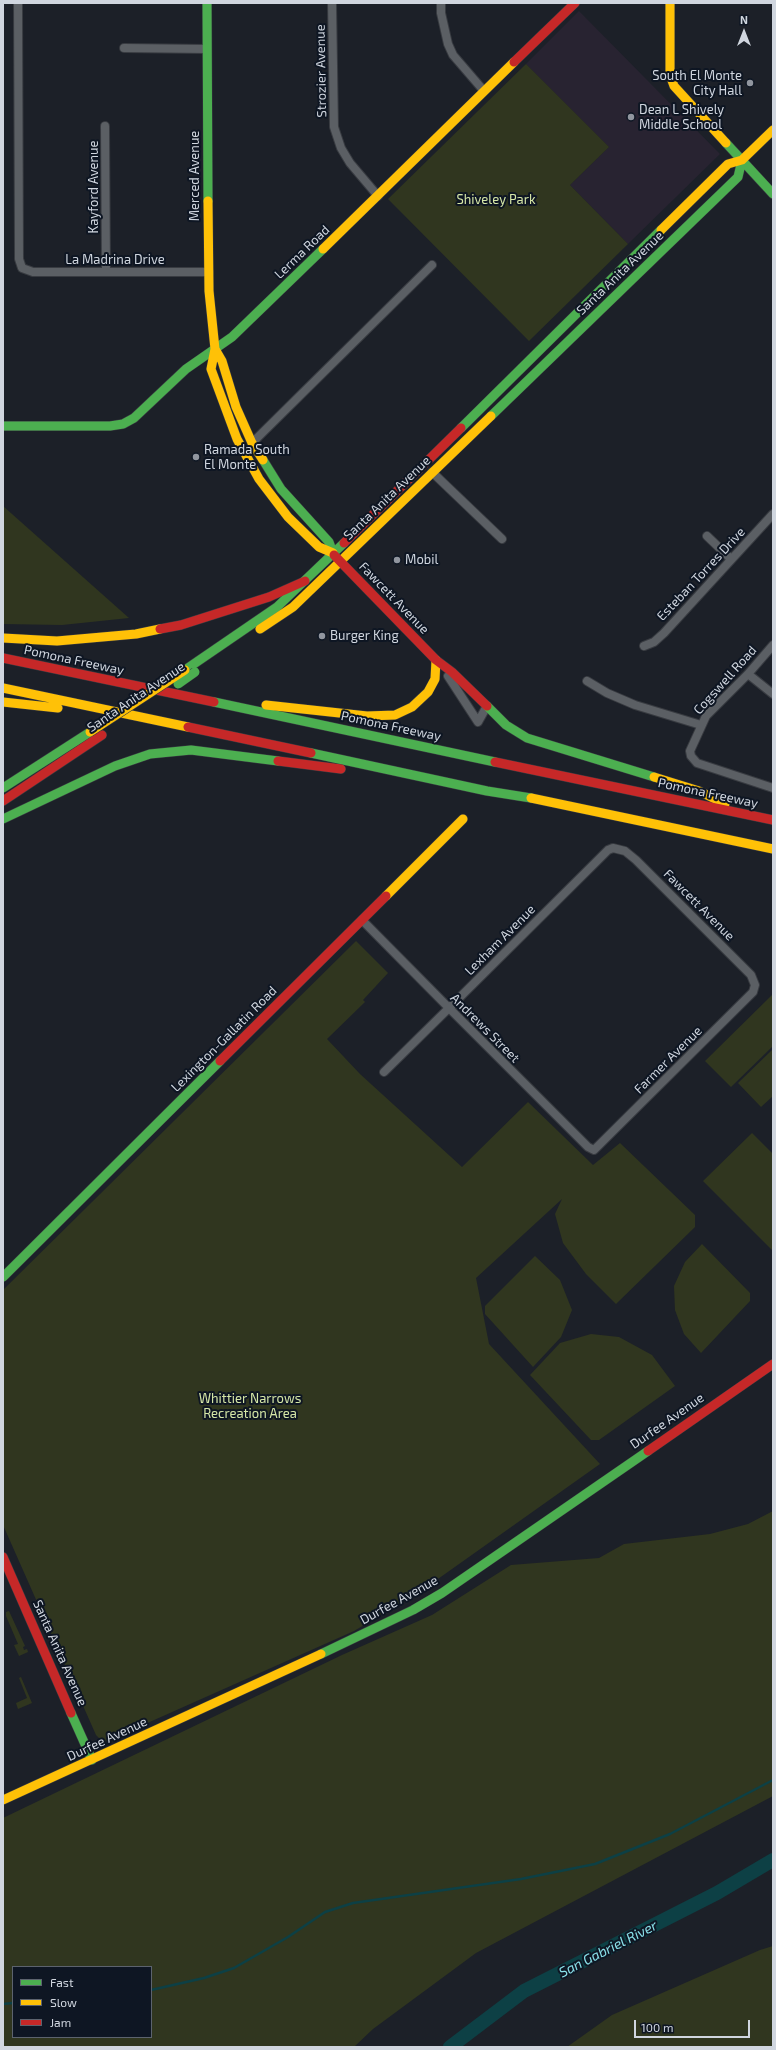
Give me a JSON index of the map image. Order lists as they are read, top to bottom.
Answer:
{
  "streets": {
    "main road": [
      "Merced Avenue",
      "Lerma Road",
      "Santa Anita Avenue",
      "Fawcett Avenue",
      "Pomona Freeway",
      "Lexington-Gallatin Road",
      "Durfee Avenue"
    ],
    "street": [
      "Strozier Avenue",
      "Kayford Avenue",
      "La Madrina Drive",
      "Esteban Torres Drive",
      "Cogswell Road",
      "Lexham Avenue",
      "Andrews Street",
      "Farmer Avenue"
    ]
  },
  "crossings": [
    ["Strozier Avenue", "Lerma Road"],
    ["Merced Avenue", "Lerma Road"],
    ["Merced Avenue", "La Madrina Drive"],
    ["Merced Avenue", "Santa Anita Avenue"],
    ["Merced Avenue", "Fawcett Avenue"],
    ["Kayford Avenue", "La Madrina Drive"],
    ["Santa Anita Avenue", "Fawcett Avenue"],
    ["Santa Anita Avenue", "Durfee Avenue"],
    ["Fawcett Avenue", "Lexham Avenue"],
    ["Fawcett Avenue", "Farmer Avenue"],
    ["Lexham Avenue", "Andrews Street"],
    ["Andrews Street", "Lexington-Gallatin Road"],
    ["Andrews Street", "Farmer Avenue"]
  ],
  "water": ["San Gabriel River"],
  "parks": ["Shiveley Park", "Whittier Narrows Recreation Area"],
  "places": [
    "South El Monte City Hall",
    "Dean L Shively Middle School",
    "Ramada South El Monte",
    "Mobil",
    "Burger King"
  ],
  "legend": ["Fast", "Slow", "Jam"],
  "scale_bar": "100 m",
  "north": "top"
}
